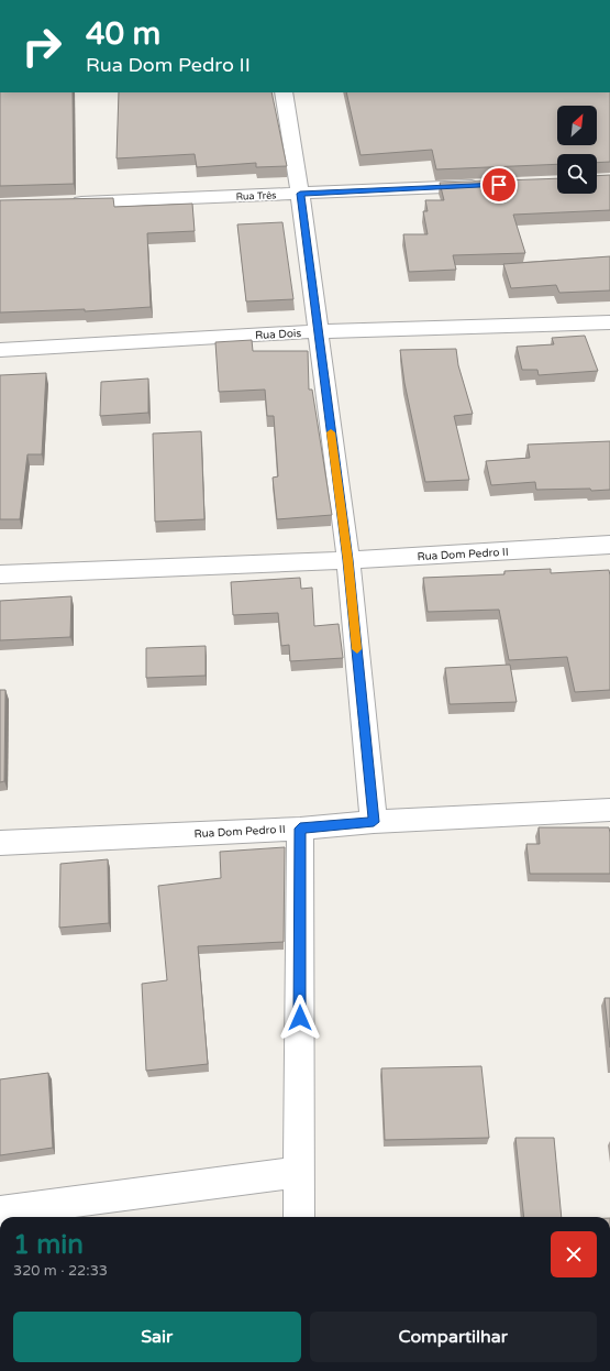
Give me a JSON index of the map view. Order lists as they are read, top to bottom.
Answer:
{
  "streets": {
    "street": ["Rua Três", "Rua Dois", "Rua Dom Pedro II"]
  },
  "north": "top right",
  "page": {
    "turn": ["40 m", "Rua Dom Pedro II"],
    "heading": ["1 min", "320 m · 22:33"],
    "buttons": ["Sair", "Compartilhar"]
  }
}
